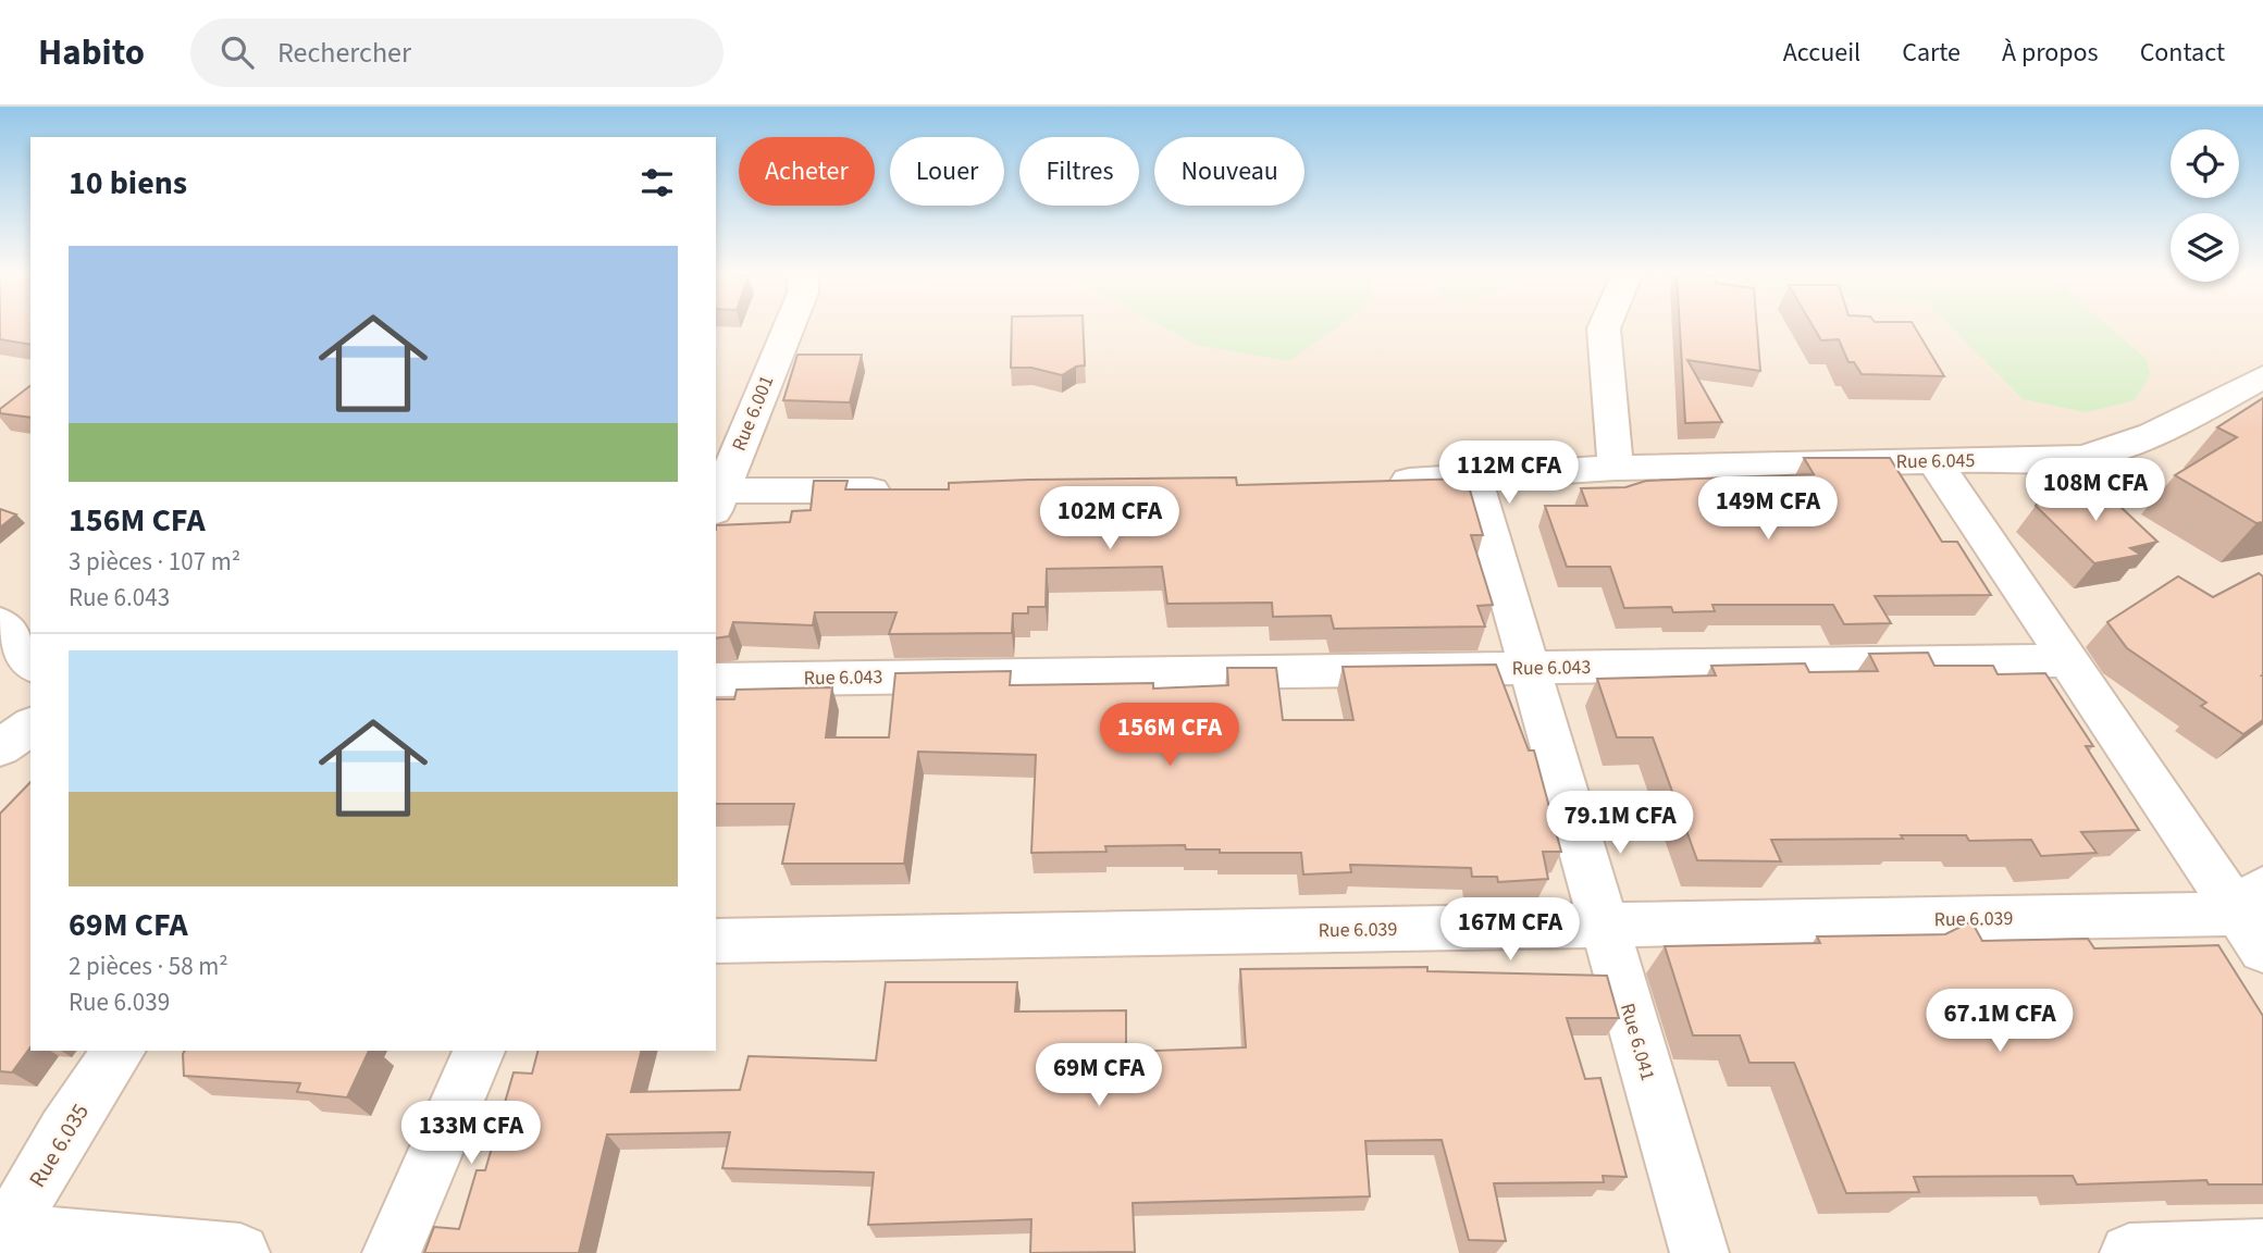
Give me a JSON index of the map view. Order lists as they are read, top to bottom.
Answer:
{
  "streets": {
    "street": [
      "Rue 6.001",
      "Rue 6.045",
      "Rue 6.043",
      "Rue 6.039",
      "Rue 6.041",
      "Rue 6.035"
    ]
  },
  "crossings": [
    ["Rue 6.045", "Rue 6.041"],
    ["Rue 6.043", "Rue 6.041"],
    ["Rue 6.039", "Rue 6.041"]
  ],
  "page": {
    "header": "Habito",
    "search": "Rechercher",
    "nav": [
      "Accueil",
      "Carte",
      "À propos",
      "Contact"
    ],
    "chip": [
      "Acheter",
      "Louer",
      "Filtres",
      "Nouveau"
    ],
    "heading": "10 biens",
    "list": [
      {
        "name": "156M CFA",
        "note": "3 pièces · 107 m² · Rue 6.043"
      },
      {
        "name": "69M CFA",
        "note": "2 pièces · 58 m² · Rue 6.039"
      }
    ],
    "price": [
      "112M CFA",
      "108M CFA",
      "149M CFA",
      "102M CFA",
      "156M CFA",
      "79.1M CFA",
      "167M CFA",
      "67.1M CFA",
      "69M CFA",
      "133M CFA"
    ]
  }
}
